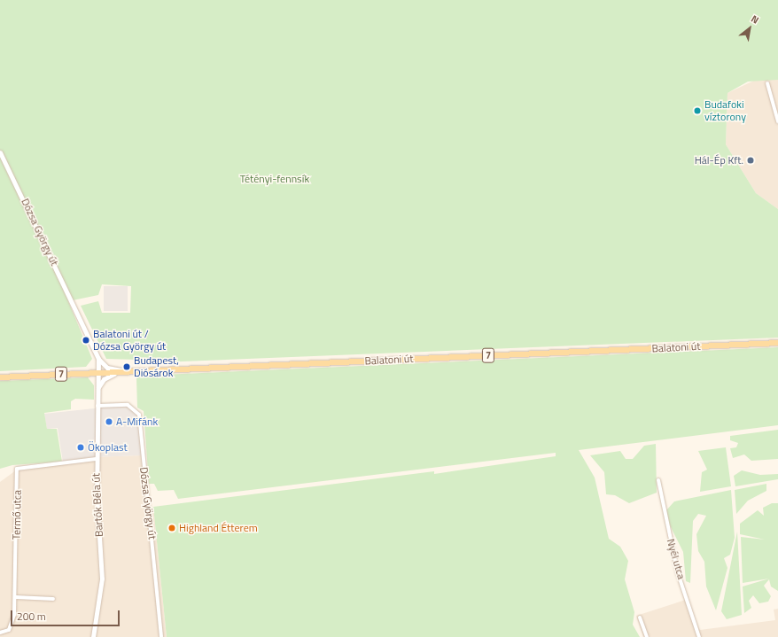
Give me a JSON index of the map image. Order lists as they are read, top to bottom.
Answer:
{
  "streets": {
    "main road": ["Balatoni út", "7"],
    "street": [
      "Dózsa György út",
      "Bartók Béla út",
      "Termő utca",
      "Nyél utca"
    ]
  },
  "crossings": [
    ["Dózsa György út", "Balatoni út"],
    ["Dózsa György út", "Bartók Béla út"],
    ["Balatoni út", "Bartók Béla út"],
    ["Bartók Béla út", "Termő utca"]
  ],
  "parks": ["Tétényi-fennsík"],
  "places": [
    "Budafoki víztorony",
    "Hál-Ép Kft.",
    "Balatoni út / Dózsa György út",
    "Budapest, Diósárok",
    "A-Mifánk",
    "Ökoplast",
    "Highland Étterem"
  ],
  "scale_bar": "200 m",
  "north": "top right"
}
